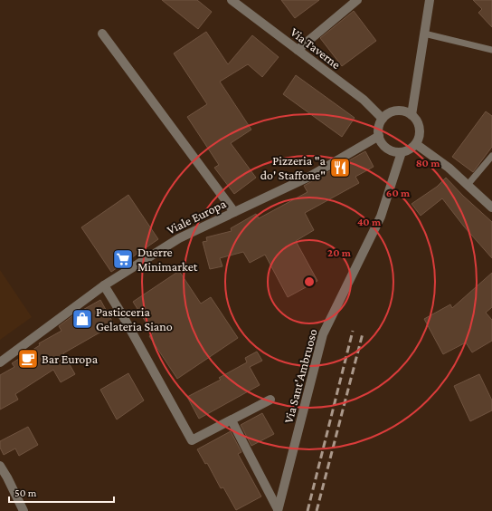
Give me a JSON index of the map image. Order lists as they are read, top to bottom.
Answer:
{
  "streets": {
    "street": ["Via Taverne", "Viale Europa", "Via Sant'Ambruoso"]
  },
  "crossings": [
    ["Via Taverne", "Viale Europa"],
    ["Via Taverne", "Via Sant'Ambruoso"],
    ["Viale Europa", "Via Sant'Ambruoso"]
  ],
  "places": {
    "restaurant": ["Pizzeria \"a do' Staffone\""],
    "supermarket": ["Duerre Minimarket"],
    "shop": ["Pasticceria Gelateria Siano"],
    "cafe": ["Bar Europa"]
  },
  "scale_bar": "50 m",
  "rings": [
    "80 m",
    "60 m",
    "40 m",
    "20 m"
  ]
}
